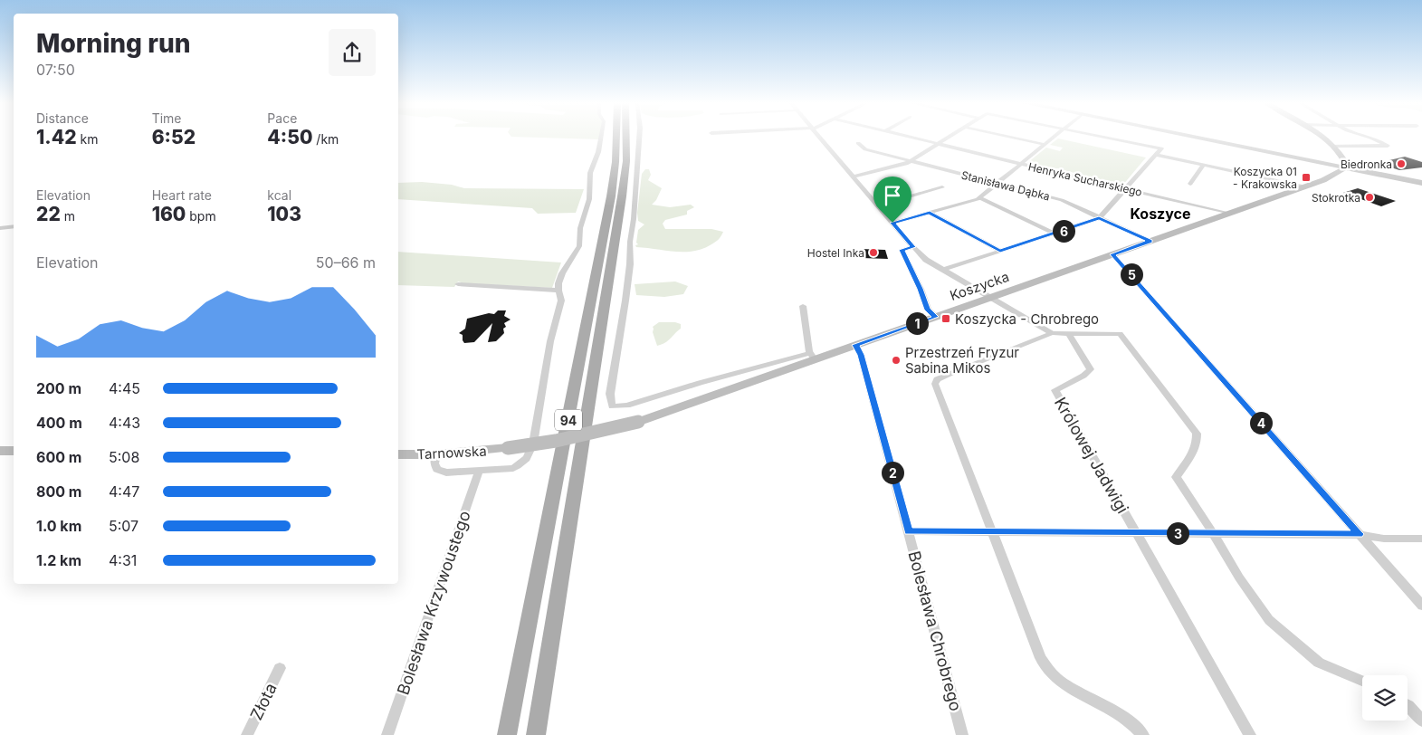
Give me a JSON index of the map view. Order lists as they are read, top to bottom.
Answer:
{
  "streets": {
    "main road": ["94"],
    "street": [
      "Henryka Sucharskiego",
      "Stanisława Dąbka",
      "Koszycka",
      "Tarnowska",
      "Królowej Jadwigi",
      "Bolesława Krzywoustego",
      "Bolesława Chrobrego",
      "Złota"
    ]
  },
  "crossings": [
    ["Henryka Sucharskiego", "Koszycka"],
    ["Stanisława Dąbka", "Koszycka"],
    ["Koszycka", "Tarnowska"],
    ["Koszycka", "Bolesława Chrobrego"]
  ],
  "districts": ["Koszyce"],
  "places": {
    "other": [
      "Biedronka",
      "Stokrotka",
      "Hostel Inka",
      "Przestrzeń Fryzur Sabina Mikos"
    ],
    "transit": ["Koszycka 01 - Krakowska", "Koszycka - Chrobrego"]
  },
  "page": {
    "heading": ["Morning run", "07:50"],
    "stats": [
      ["Distance", "1.42 km"],
      ["Time", "6:52"],
      ["Pace", "4:50 /km"],
      ["Elevation", "22 m"],
      ["Heart rate", "160 bpm"],
      ["kcal", "103"]
    ],
    "pins": [
      "6",
      "5",
      "1",
      "4",
      "2",
      "3"
    ],
    "chart": ["Elevation", "50–66 m"],
    "list": [
      {
        "name": "200 m",
        "note": "4:45"
      },
      {
        "name": "400 m",
        "note": "4:43"
      },
      {
        "name": "600 m",
        "note": "5:08"
      },
      {
        "name": "800 m",
        "note": "4:47"
      },
      {
        "name": "1.0 km",
        "note": "5:07"
      },
      {
        "name": "1.2 km",
        "note": "4:31"
      }
    ]
  }
}
